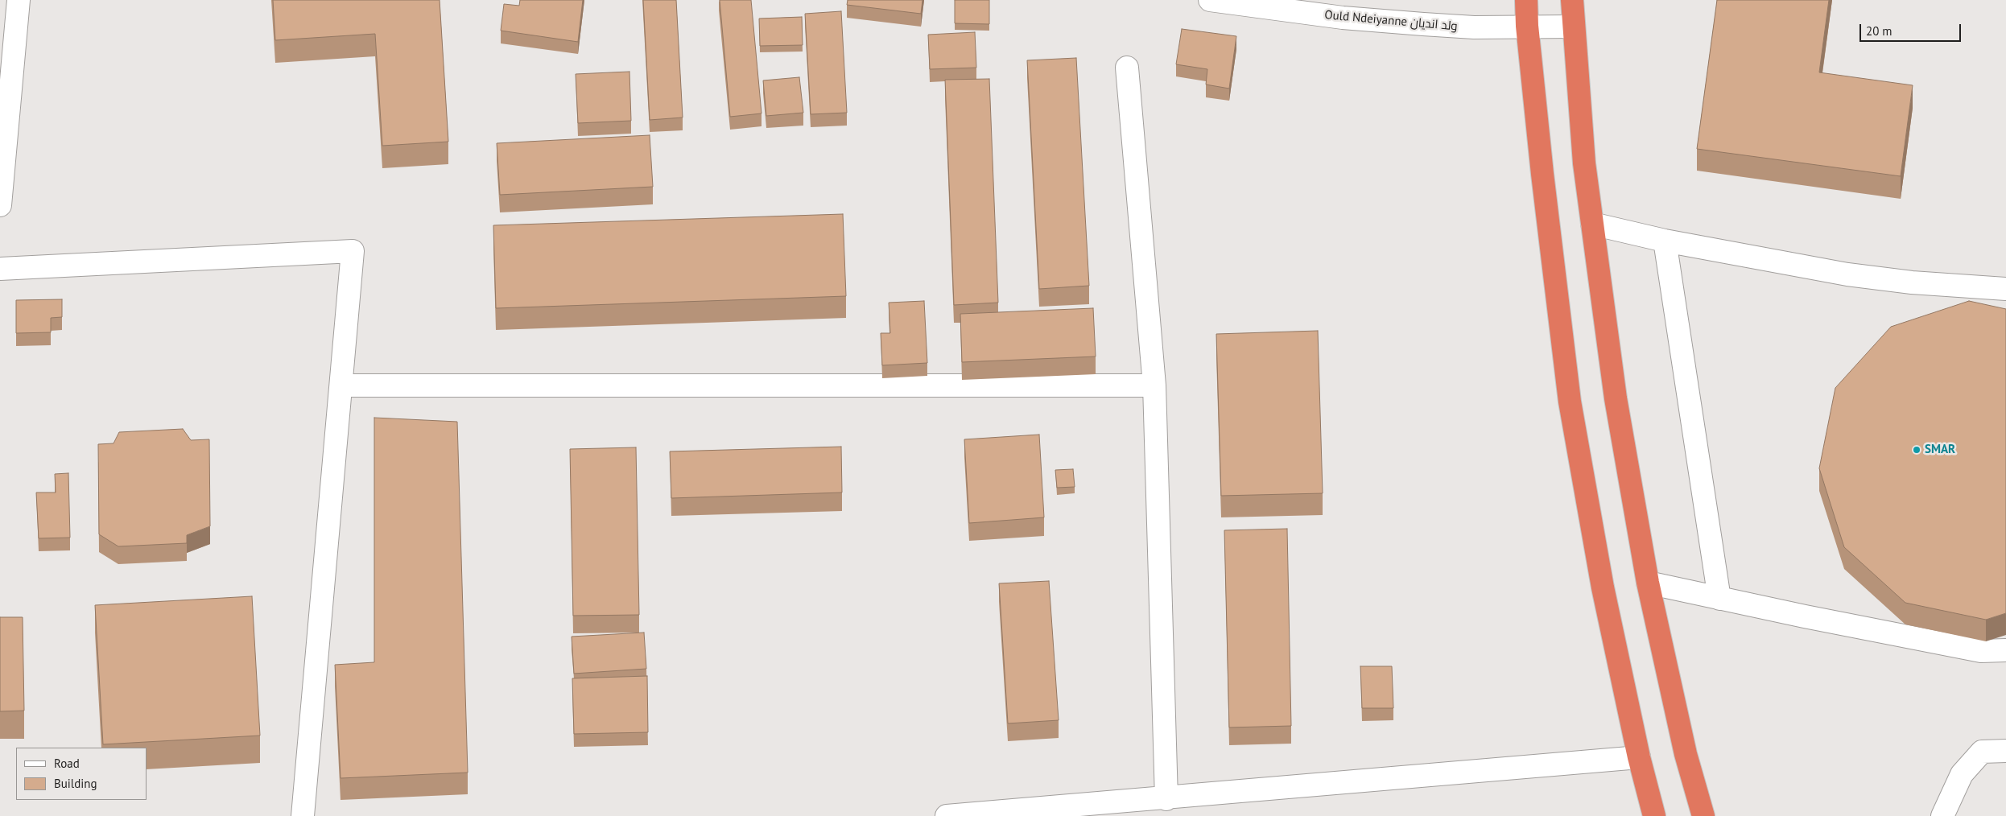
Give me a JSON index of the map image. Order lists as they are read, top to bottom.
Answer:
{
  "streets": {
    "street": ["Ould Ndeiyanne ولد انديان"]
  },
  "places": ["SMAR"],
  "legend": ["Road", "Building"],
  "scale_bar": "20 m"
}
